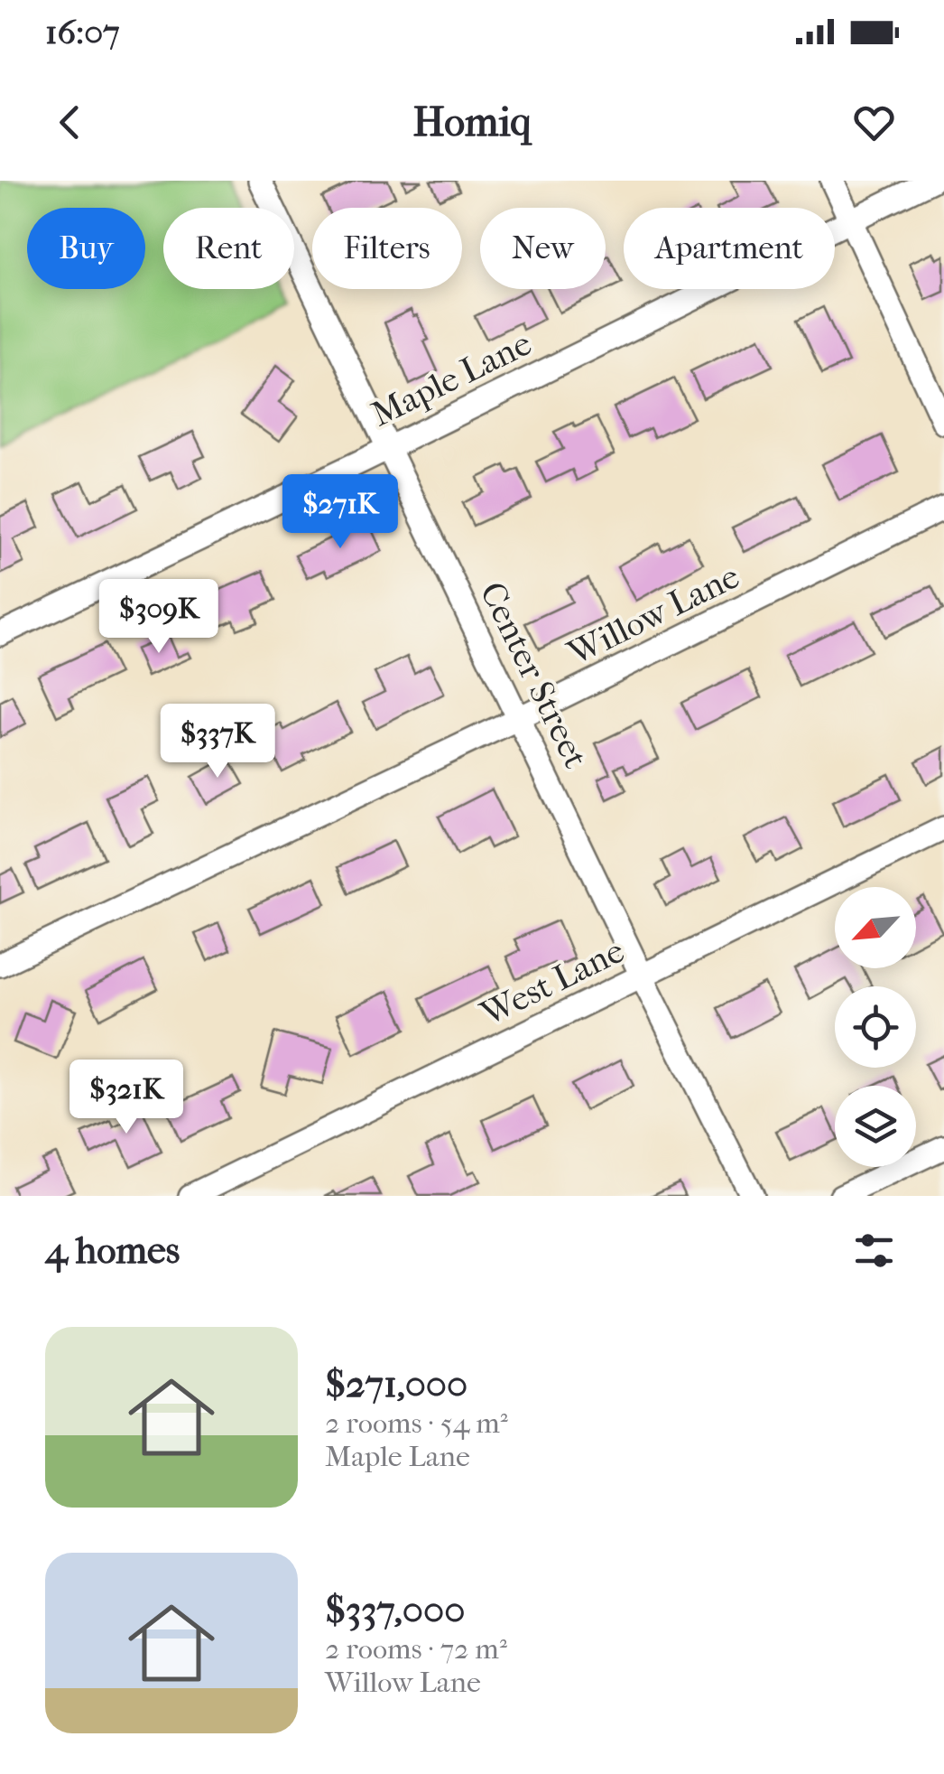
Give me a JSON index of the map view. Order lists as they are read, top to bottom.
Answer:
{
  "streets": {
    "street": [
      "Maple Lane",
      "Willow Lane",
      "Center Street",
      "West Lane"
    ]
  },
  "crossings": [
    ["Maple Lane", "Center Street"],
    ["Willow Lane", "Center Street"],
    ["Center Street", "West Lane"]
  ],
  "north": "bottom left",
  "page": {
    "status": "16:07",
    "header": "Homiq",
    "chip": [
      "Buy",
      "Rent",
      "Filters",
      "New",
      "Apartment"
    ],
    "price": [
      "$271K",
      "$309K",
      "$337K",
      "$321K"
    ],
    "heading": "4 homes",
    "list": [
      {
        "name": "$271,000",
        "note": "2 rooms · 54 m² · Maple Lane"
      },
      {
        "name": "$337,000",
        "note": "2 rooms · 72 m² · Willow Lane"
      }
    ]
  }
}
